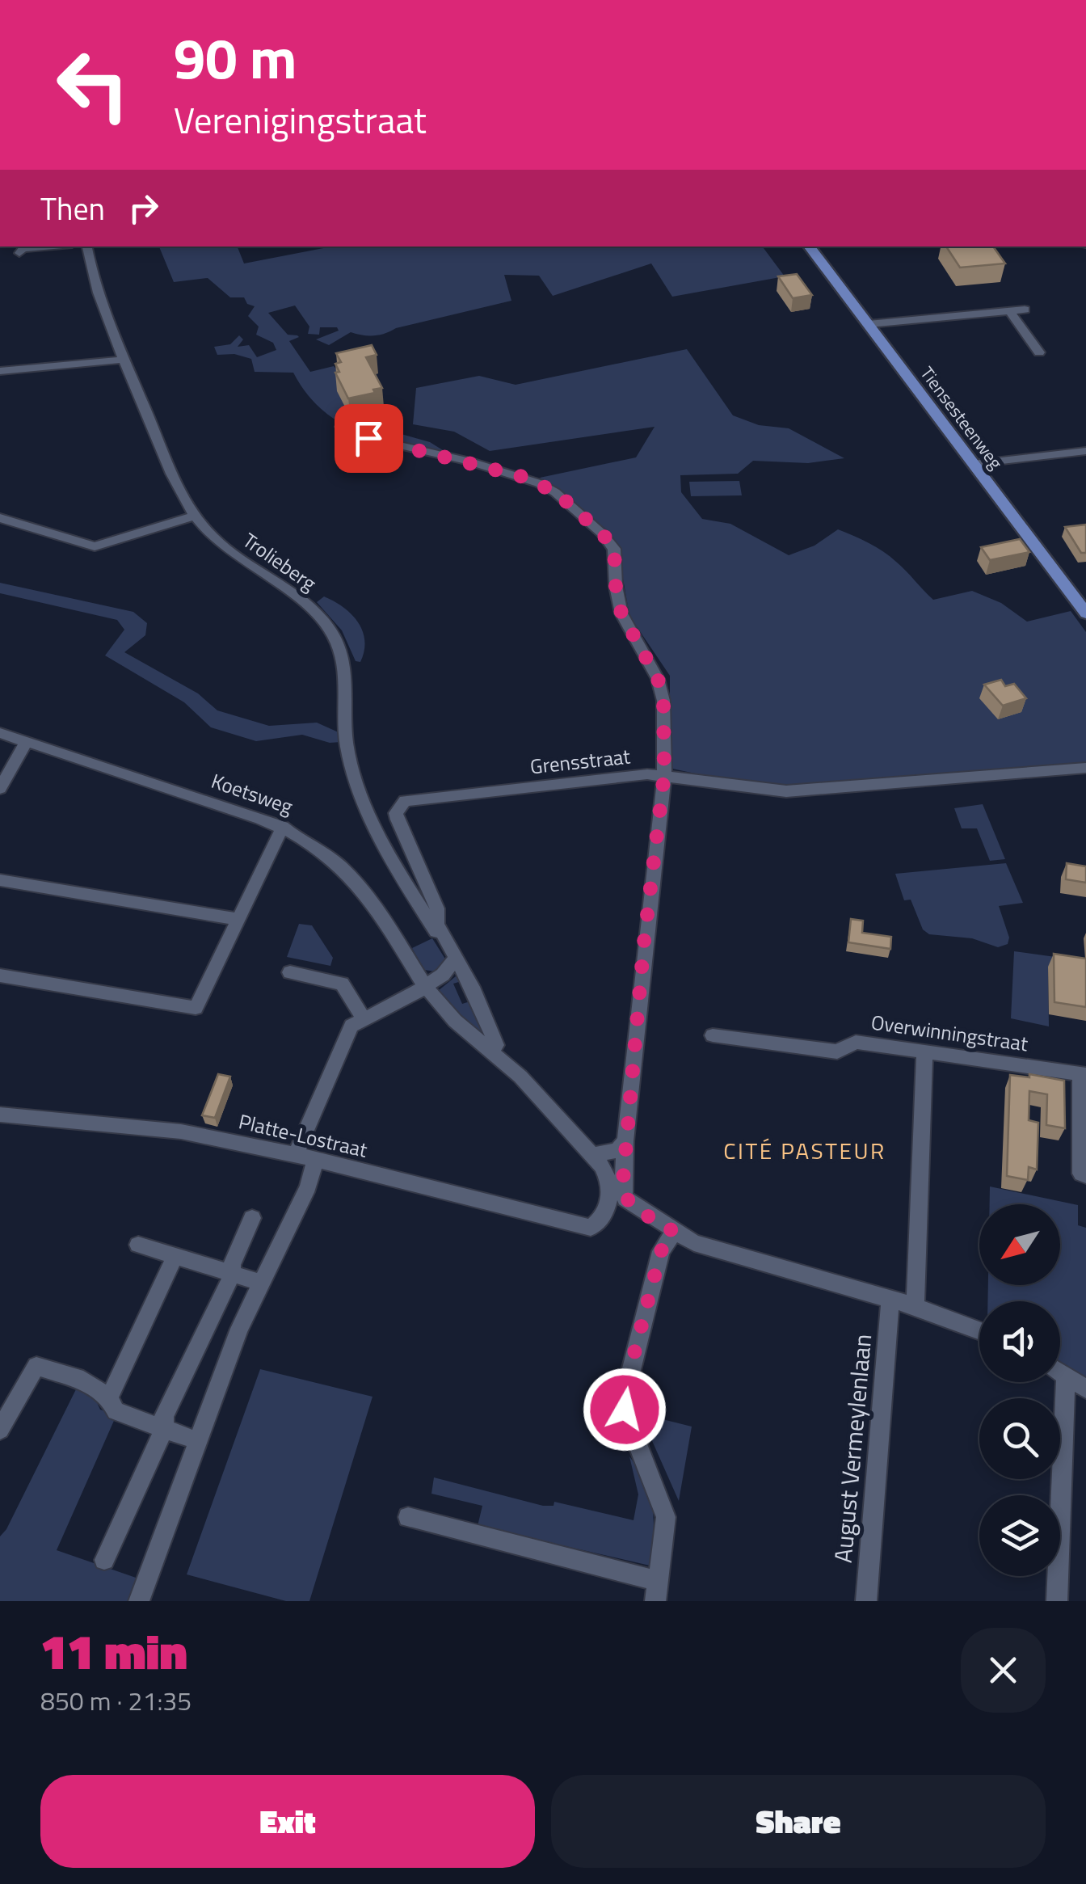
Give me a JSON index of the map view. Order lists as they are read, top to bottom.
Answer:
{
  "streets": {
    "main road": ["Tiensesteenweg"],
    "street": [
      "Trolieberg",
      "Grensstraat",
      "Koetsweg",
      "Overwinningstraat",
      "Platte-Lostraat",
      "August Vermeylenlaan"
    ]
  },
  "crossings": [
    ["Trolieberg", "Grensstraat"],
    ["Grensstraat", "Koetsweg"],
    ["Koetsweg", "Platte-Lostraat"]
  ],
  "districts": ["CITÉ PASTEUR"],
  "north": "bottom left",
  "page": {
    "turn": ["90 m", "Verenigingstraat"],
    "then": "Then",
    "heading": ["11 min", "850 m · 21:35"],
    "buttons": ["Exit", "Share"]
  }
}
